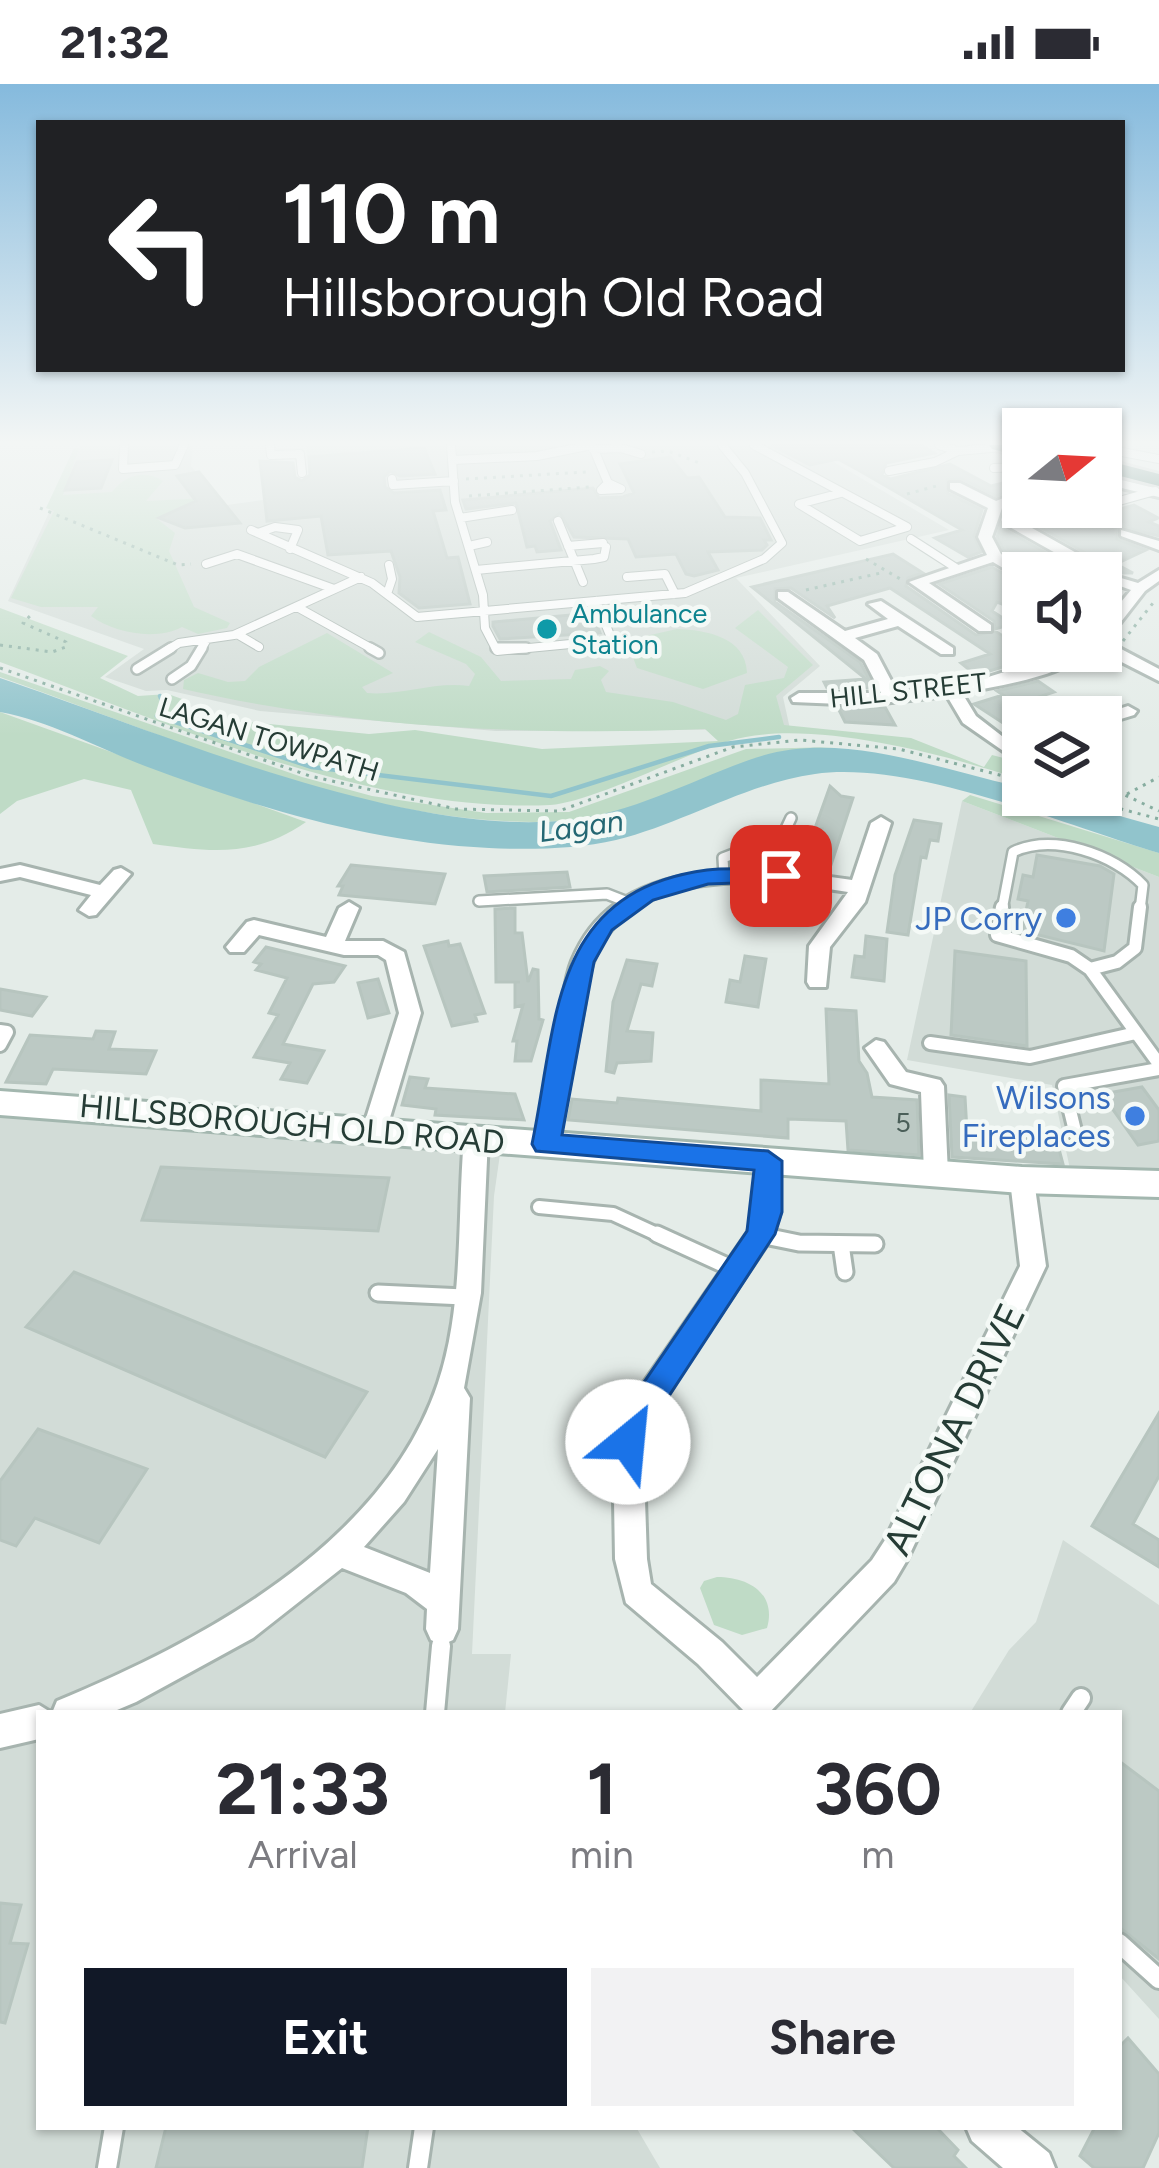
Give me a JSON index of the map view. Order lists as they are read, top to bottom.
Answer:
{
  "streets": {
    "street": ["HILL STREET", "HILLSBOROUGH OLD ROAD", "ALTONA DRIVE"],
    "path": ["LAGAN TOWPATH"]
  },
  "crossings": [
    ["HILLSBOROUGH OLD ROAD", "ALTONA DRIVE"]
  ],
  "water": ["Lagan"],
  "places": ["Ambulance Station", "JP Corry", "Wilsons Fireplaces"],
  "house_numbers": ["5"],
  "north": "right",
  "page": {
    "status": "21:32",
    "turn": ["110 m", "Hillsborough Old Road"],
    "eta": [
      "21:33",
      "Arrival",
      "1",
      "min",
      "360",
      "m"
    ],
    "buttons": ["Exit", "Share"]
  }
}
